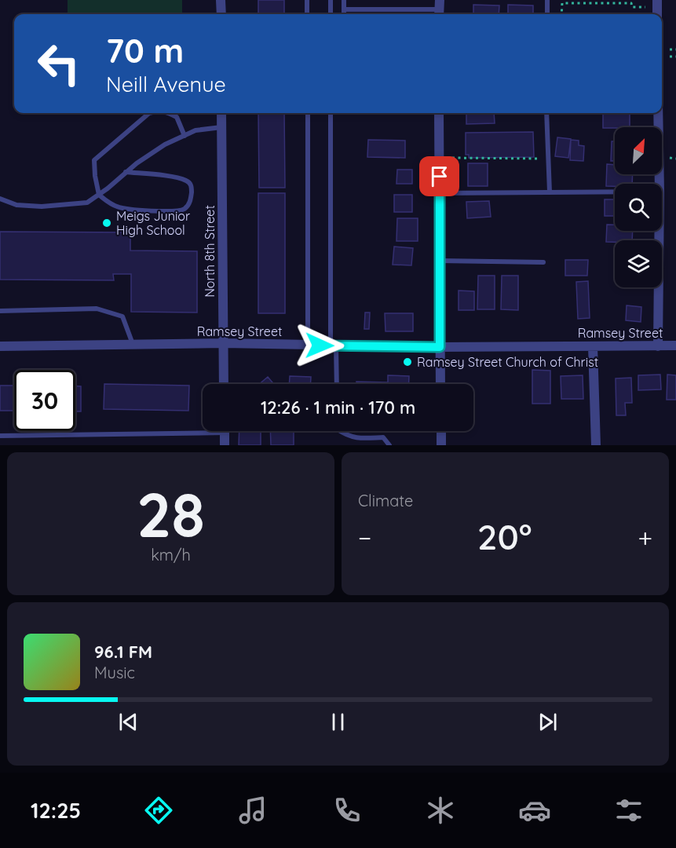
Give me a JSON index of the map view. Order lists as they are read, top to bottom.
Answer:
{
  "streets": {
    "street": ["North 8th Street", "Ramsey Street"]
  },
  "crossings": [
    ["North 8th Street", "Ramsey Street"]
  ],
  "places": ["Meigs Junior High School", "Ramsey Street Church of Christ"],
  "north": "top right",
  "page": {
    "turn": ["70 m", "Neill Avenue"],
    "limit": "30",
    "trip": "12:26 · 1 min · 170 m",
    "tile": [
      ["28", "km/h"],
      "Climate"
    ],
    "heat": ["−", "20°", "+"],
    "song": ["96.1 FM", "Music"],
    "tabs": "12:25"
  }
}
